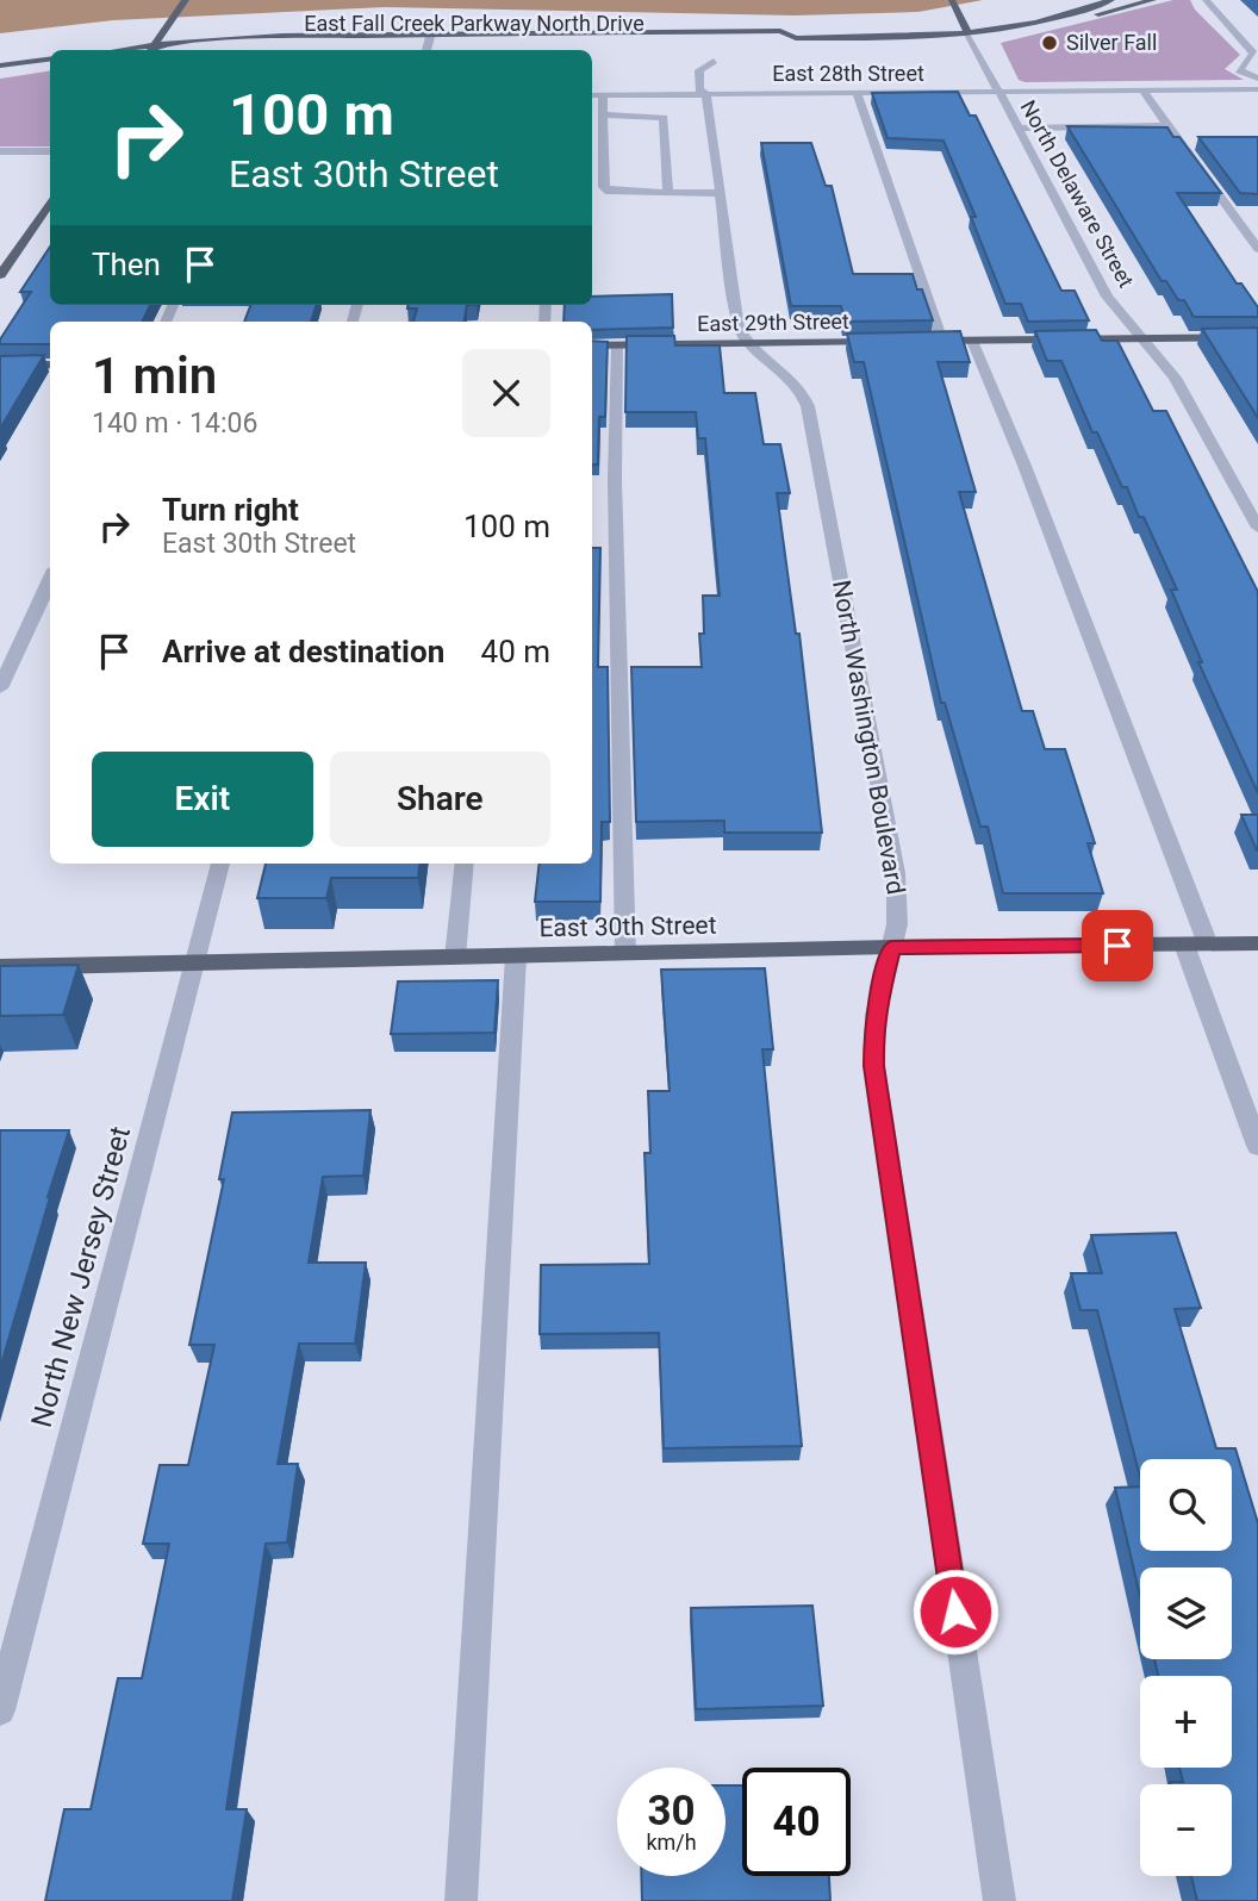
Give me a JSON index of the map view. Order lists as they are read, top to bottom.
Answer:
{
  "streets": {
    "main road": [
      "East Fall Creek Parkway North Drive",
      "North Delaware Street",
      "East 29th Street",
      "East 30th Street"
    ],
    "street": ["East 28th Street", "North Washington Boulevard", "North New Jersey Street"]
  },
  "crossings": [
    ["East Fall Creek Parkway North Drive", "North Delaware Street"],
    ["East 28th Street", "North Delaware Street"],
    ["East 28th Street", "North Washington Boulevard"],
    ["East 29th Street", "North Washington Boulevard"],
    ["North Washington Boulevard", "East 30th Street"],
    ["East 30th Street", "North New Jersey Street"]
  ],
  "places": ["Silver Fall"],
  "page": {
    "turn": ["100 m", "East 30th Street"],
    "then": "Then",
    "heading": ["1 min", "140 m · 14:06"],
    "list": [
      {
        "name": "Turn right",
        "note": "East 30th Street",
        "value": "100 m"
      },
      {
        "name": "Arrive at destination",
        "value": "40 m"
      }
    ],
    "buttons": ["Exit", "Share"],
    "map_buttons": ["+", "−"],
    "speed": "30 km/h",
    "limit": "40"
  }
}
